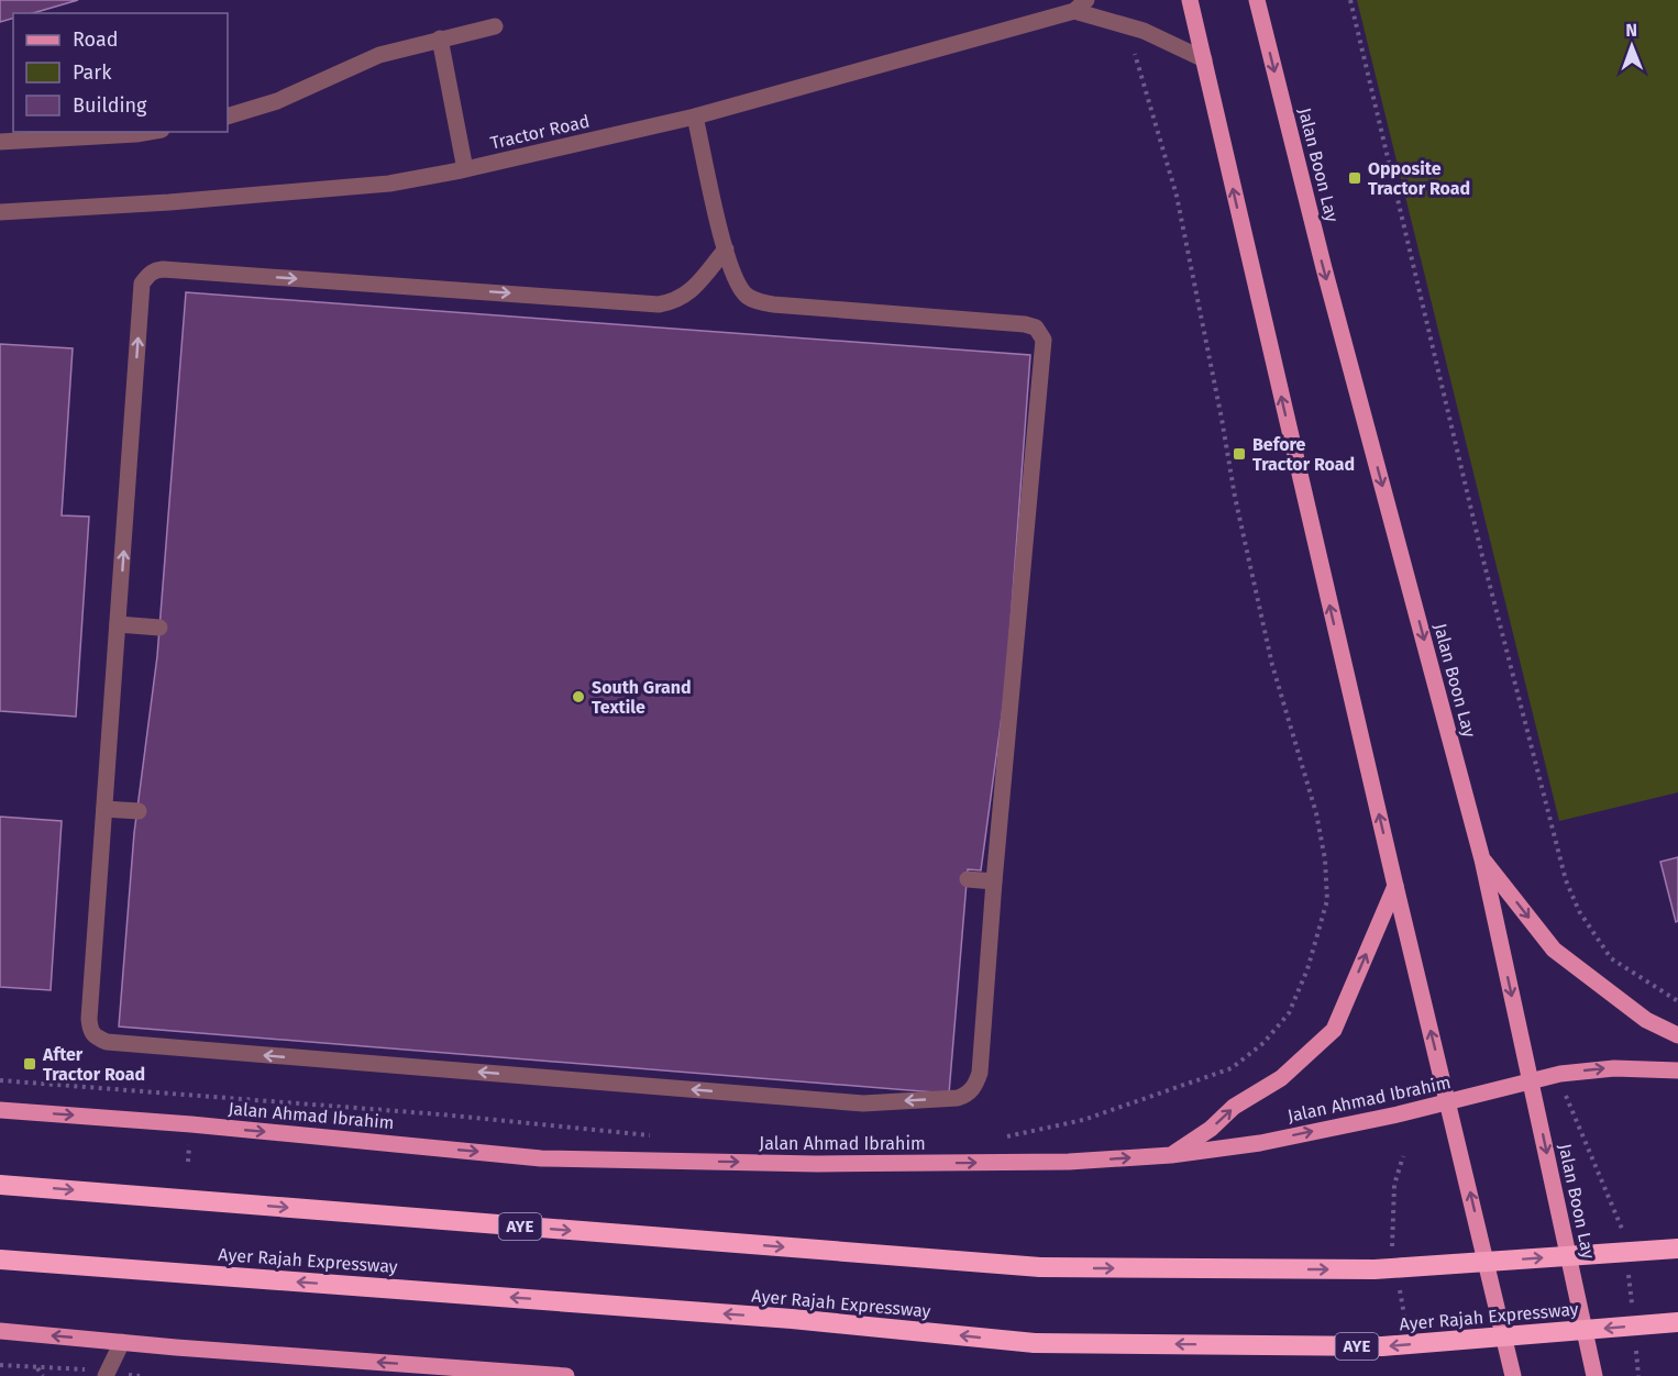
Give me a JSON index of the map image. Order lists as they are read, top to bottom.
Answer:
{
  "streets": {
    "highway": ["AYE", "Ayer Rajah Expressway"],
    "main road": ["Jalan Boon Lay", "Jalan Ahmad Ibrahim"],
    "street": ["Tractor Road"]
  },
  "crossings": [
    ["Jalan Boon Lay", "Jalan Ahmad Ibrahim"]
  ],
  "one_way": ["Jalan Ahmad Ibrahim"],
  "places": {
    "transit": ["Opposite Tractor Road", "Before Tractor Road", "After Tractor Road"],
    "other": ["South Grand Textile"]
  },
  "legend": ["Road", "Park", "Building"],
  "north": "top"
}
